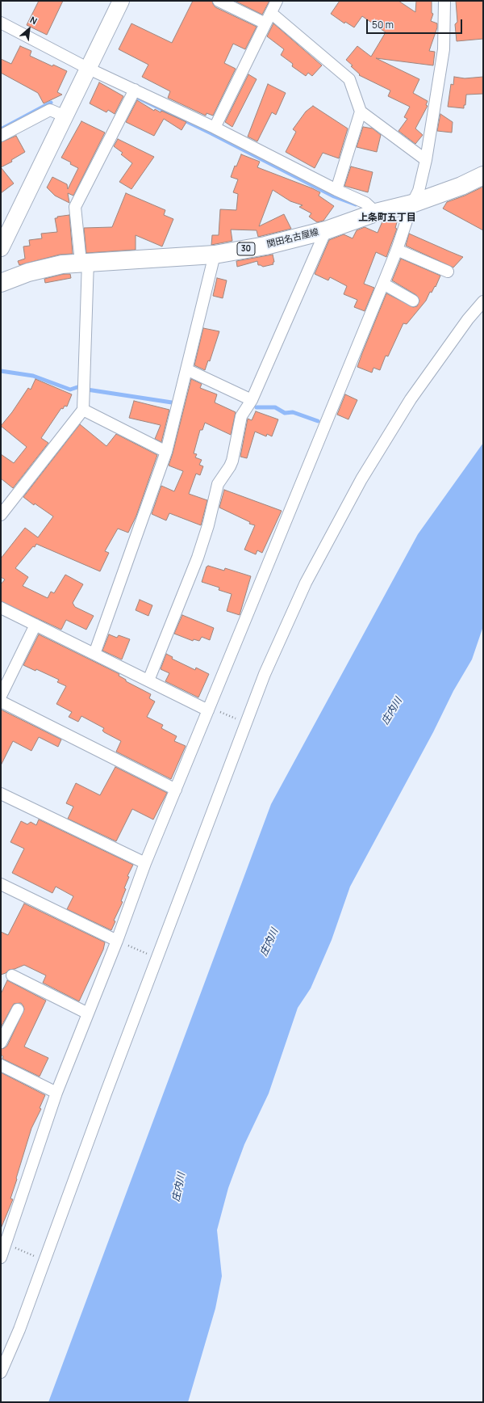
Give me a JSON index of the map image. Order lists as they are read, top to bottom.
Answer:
{
  "streets": {
    "main road": ["関田名古屋線", "30"]
  },
  "districts": ["上条町五丁目"],
  "water": ["庄内川"],
  "scale_bar": "50 m",
  "north": "top right"
}
